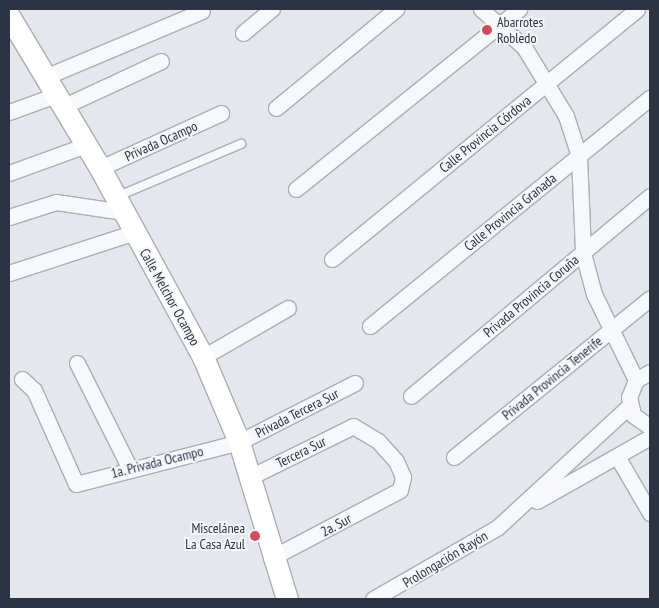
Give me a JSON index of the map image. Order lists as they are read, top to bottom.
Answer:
{
  "streets": {
    "street": [
      "Calle Provincia Córdova",
      "Privada Ocampo",
      "Calle Provincia Granada",
      "Privada Provincia Coruña",
      "Calle Melchor Ocampo",
      "Privada Provincia Tenerife",
      "Privada Tercera Sur",
      "Tercera Sur",
      "1a. Privada Ocampo",
      "2a. Sur",
      "Prolongación Rayón"
    ]
  },
  "crossings": [
    ["Privada Ocampo", "Calle Melchor Ocampo"],
    ["Calle Melchor Ocampo", "Privada Tercera Sur"],
    ["Calle Melchor Ocampo", "Tercera Sur"],
    ["Calle Melchor Ocampo", "1a. Privada Ocampo"],
    ["Calle Melchor Ocampo", "2a. Sur"],
    ["Privada Tercera Sur", "1a. Privada Ocampo"],
    ["Tercera Sur", "2a. Sur"]
  ],
  "places": ["Abarrotes Robledo", "Miscelánea La Casa Azul"]
}
